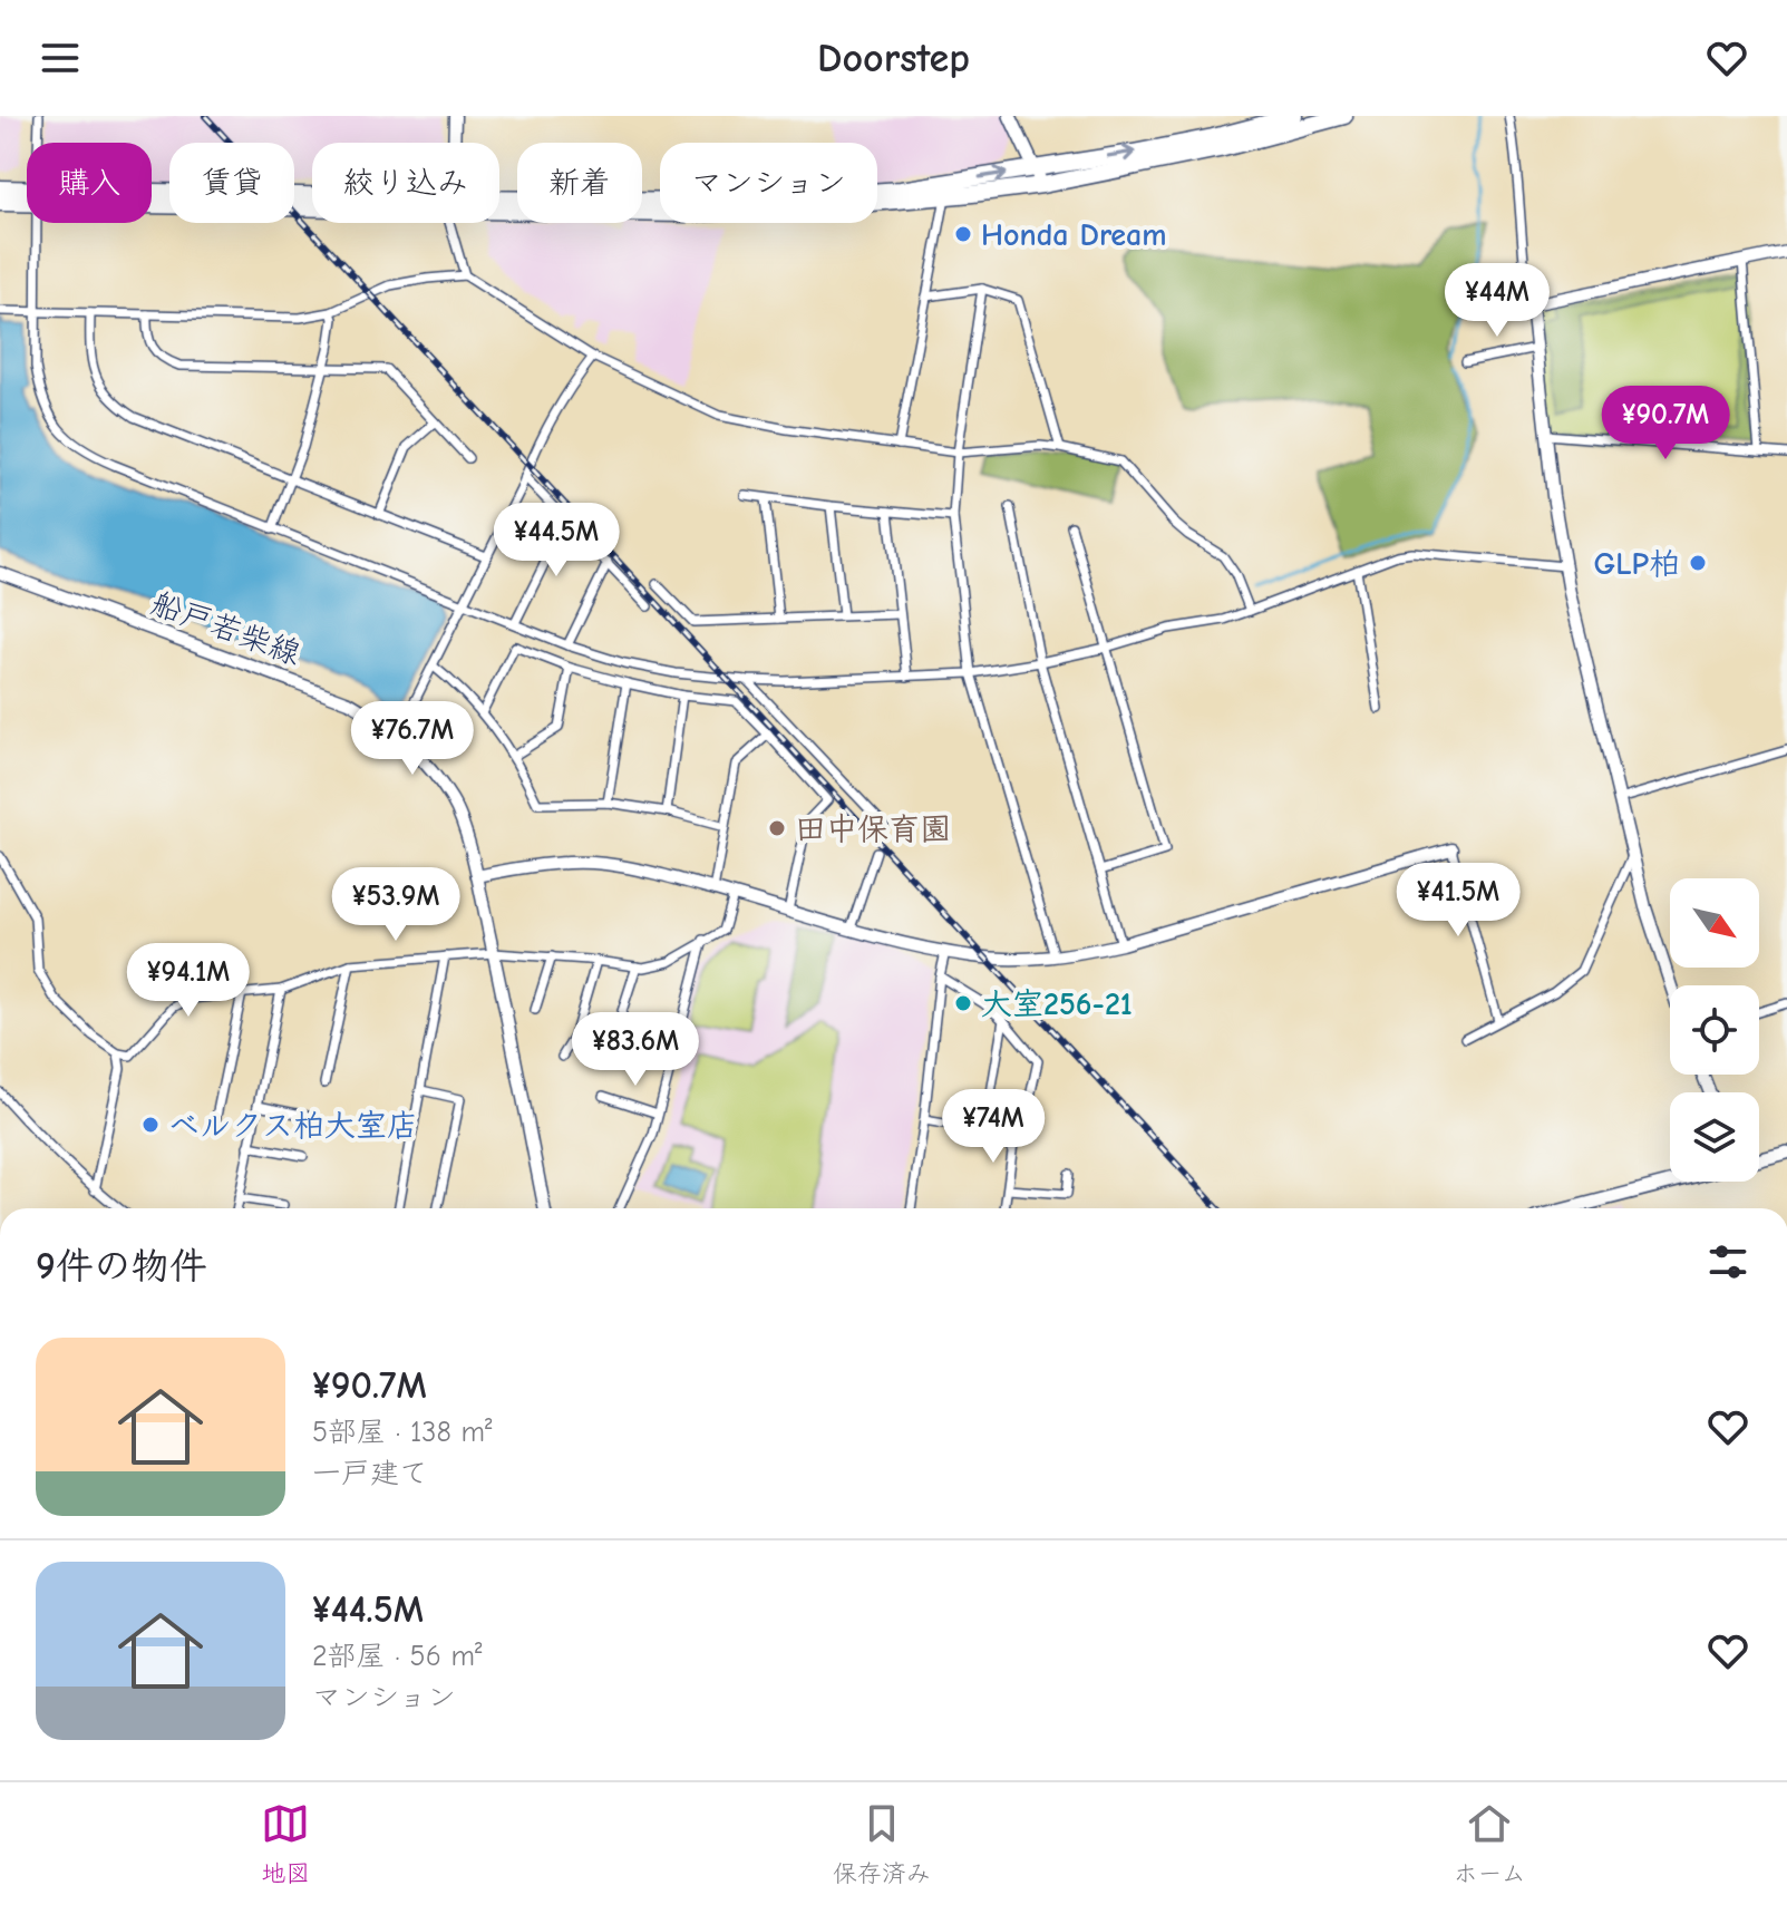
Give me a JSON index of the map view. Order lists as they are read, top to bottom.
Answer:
{
  "streets": {
    "street": ["船戸若柴線"]
  },
  "places": [
    "Honda Dream",
    "GLP柏",
    "田中保育園",
    "大室256-21",
    "ベルクス柏大室店"
  ],
  "north": "bottom right",
  "page": {
    "header": "Doorstep",
    "chip": [
      "購入",
      "賃貸",
      "絞り込み",
      "新着",
      "マンション"
    ],
    "price": [
      "¥44M",
      "¥90.7M",
      "¥44.5M",
      "¥76.7M",
      "¥41.5M",
      "¥53.9M",
      "¥94.1M",
      "¥83.6M",
      "¥74M"
    ],
    "heading": "9件の物件",
    "list": [
      {
        "name": "¥90.7M",
        "note": "5部屋 · 138 m² · 一戸建て"
      },
      {
        "name": "¥44.5M",
        "note": "2部屋 · 56 m² · マンション"
      }
    ],
    "tabs": ["地図", "保存済み", "ホーム"]
  }
}
